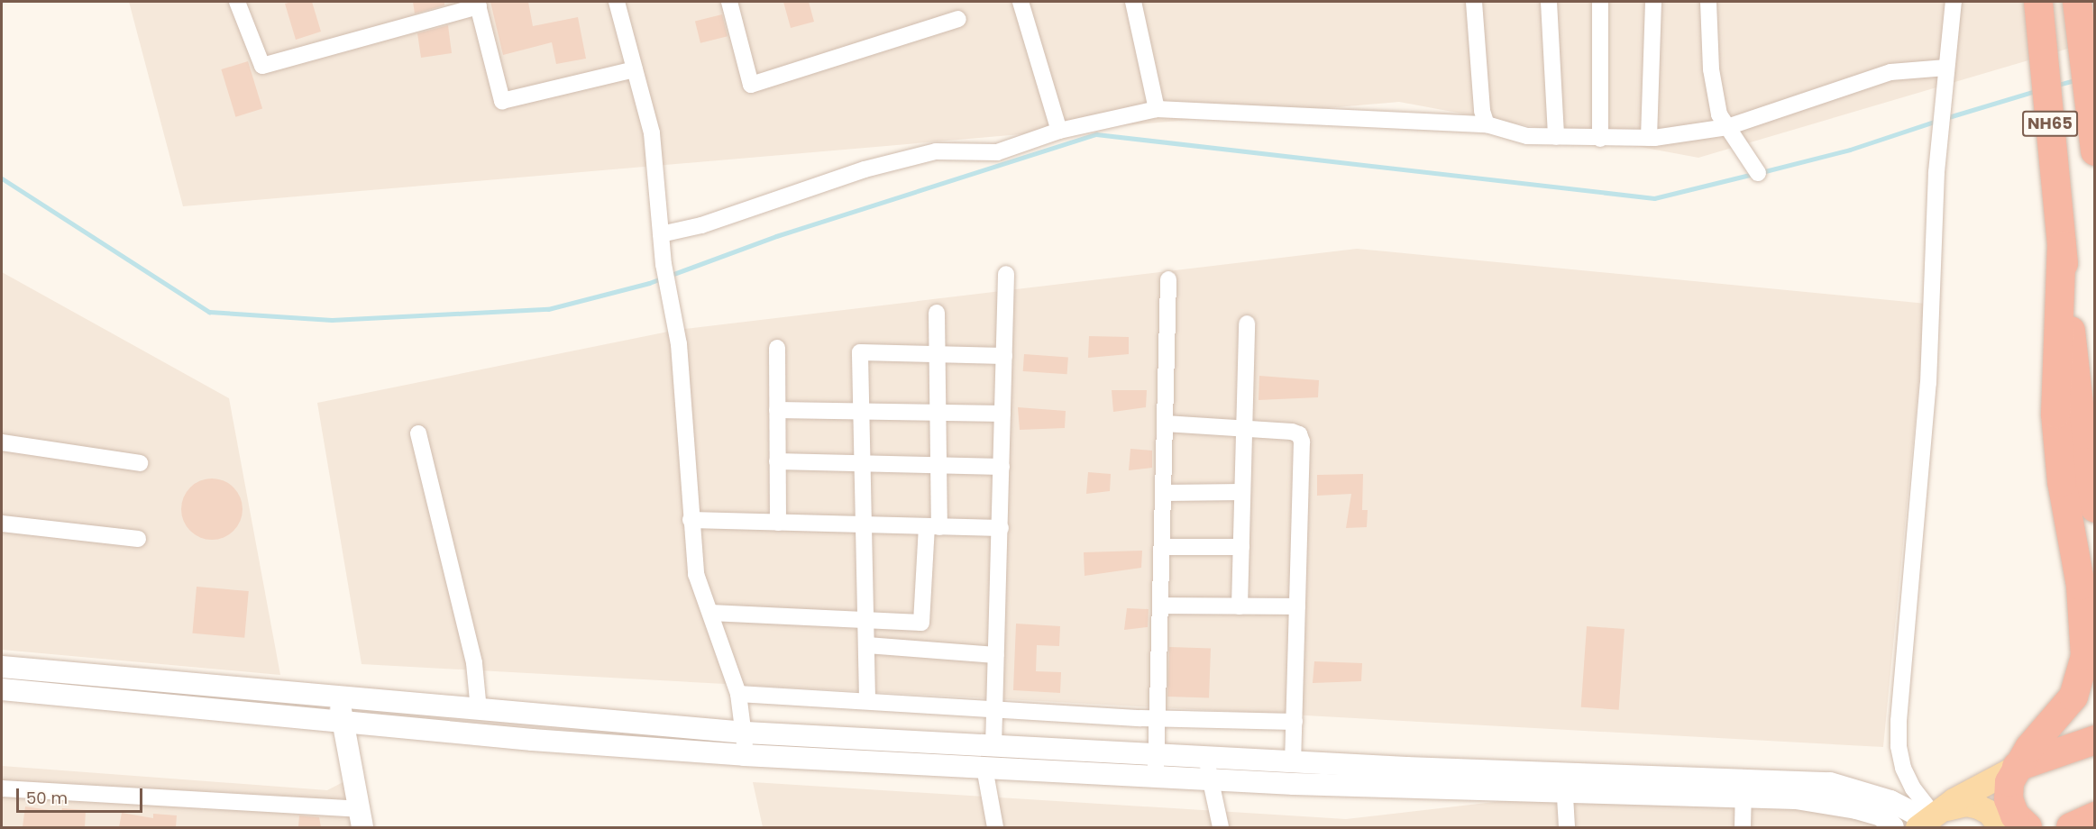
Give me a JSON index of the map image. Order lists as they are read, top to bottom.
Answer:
{
  "streets": {
    "highway": ["NH65"]
  },
  "scale_bar": "50 m"
}
